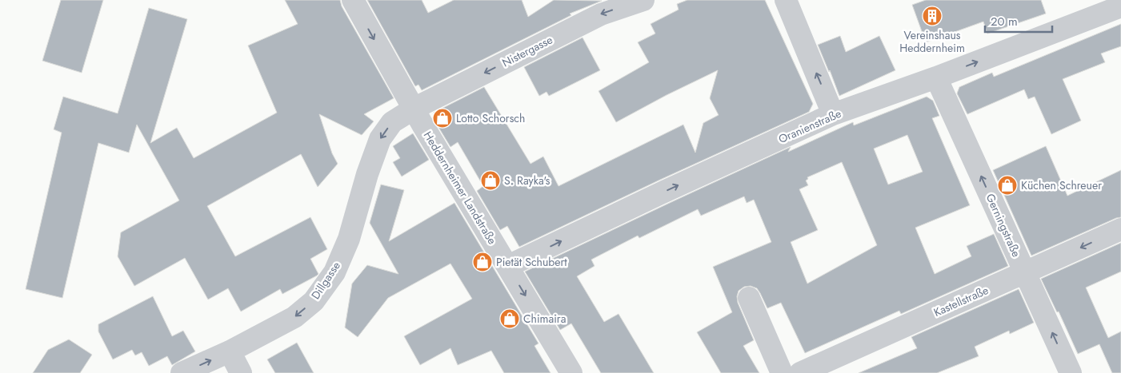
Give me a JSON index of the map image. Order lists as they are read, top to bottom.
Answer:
{
  "streets": {
    "street": [
      "Nistergasse",
      "Oranienstraße",
      "Heddernheimer Landstraße",
      "Gerningstraße",
      "Dillgasse",
      "Kastellstraße"
    ]
  },
  "crossings": [
    ["Nistergasse", "Heddernheimer Landstraße"],
    ["Nistergasse", "Dillgasse"],
    ["Oranienstraße", "Heddernheimer Landstraße"],
    ["Oranienstraße", "Gerningstraße"],
    ["Heddernheimer Landstraße", "Dillgasse"],
    ["Gerningstraße", "Kastellstraße"]
  ],
  "one_way": [
    "Nistergasse",
    "Oranienstraße",
    "Heddernheimer Landstraße",
    "Gerningstraße"
  ],
  "places": {
    "building": ["Vereinshaus Heddernheim"],
    "shop": [
      "Lotto Schorsch",
      "S. Rayka's",
      "Küchen Schreuer",
      "Pietät Schubert",
      "Chimaira"
    ]
  },
  "scale_bar": "20 m"
}
